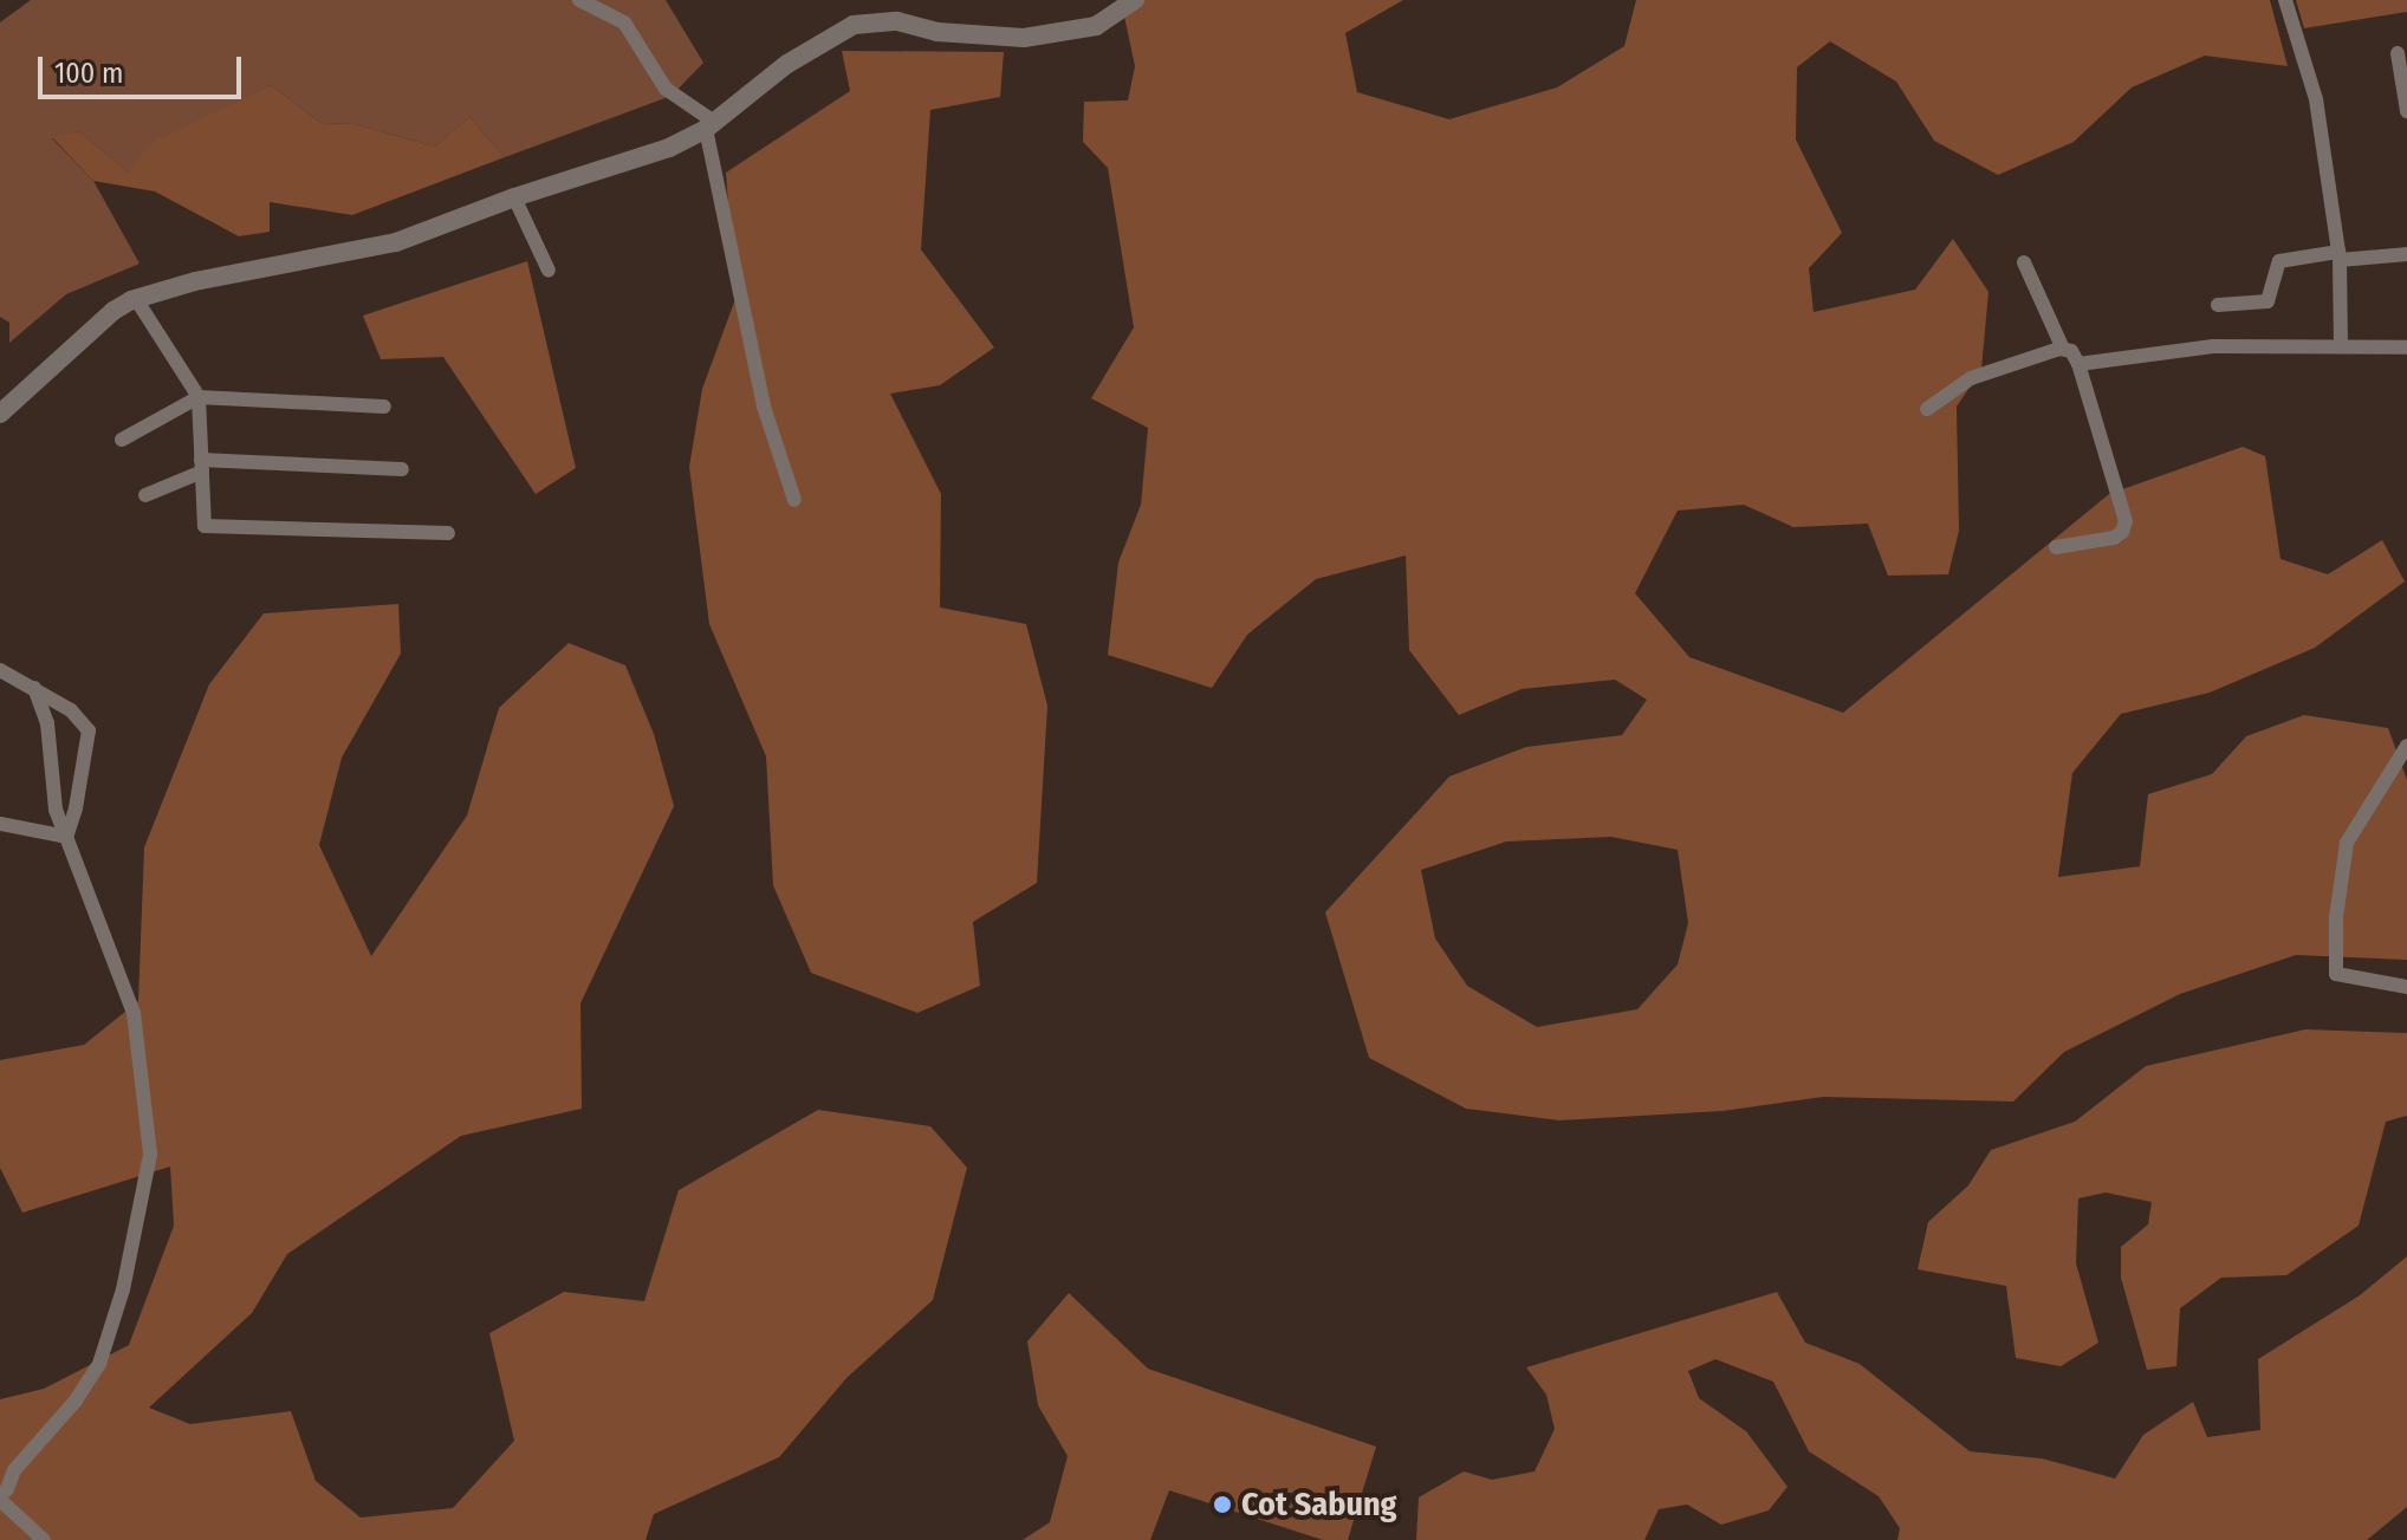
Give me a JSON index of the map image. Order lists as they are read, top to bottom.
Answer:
{
  "places": ["Cot Sabung"],
  "scale_bar": "100 m"
}
